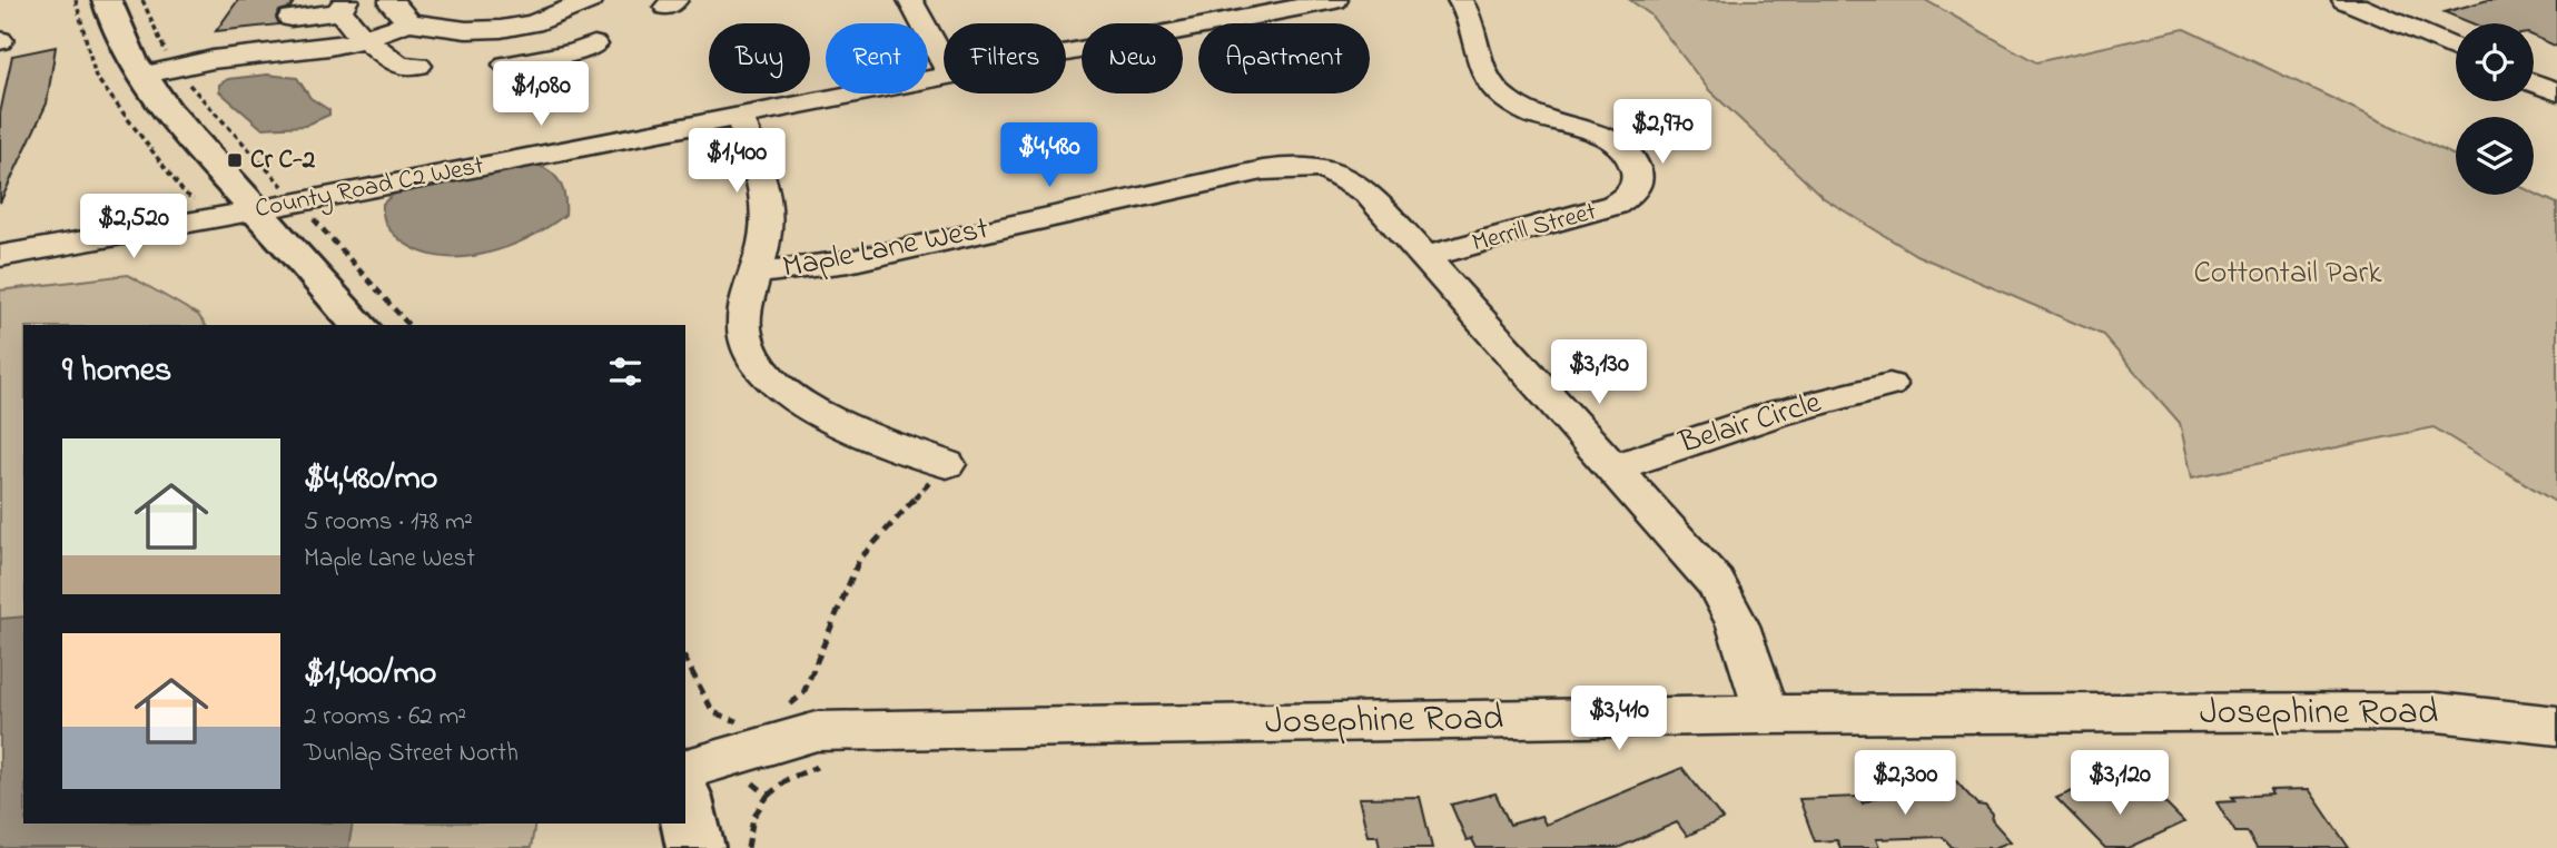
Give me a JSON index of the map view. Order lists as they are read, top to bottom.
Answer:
{
  "streets": {
    "street": [
      "County Road C2 West",
      "Merrill Street",
      "Maple Lane West",
      "Belair Circle",
      "Josephine Road"
    ]
  },
  "crossings": [
    ["Merrill Street", "Maple Lane West"]
  ],
  "parks": ["Cottontail Park"],
  "places": {
    "transit": ["Cr C-2"]
  },
  "page": {
    "chip": [
      "Buy",
      "Rent",
      "Filters",
      "New",
      "Apartment"
    ],
    "price": [
      "$1,080",
      "$2,970",
      "$4,480",
      "$1,400",
      "$2,520",
      "$3,130",
      "$3,410",
      "$2,300",
      "$3,120"
    ],
    "heading": "9 homes",
    "list": [
      {
        "name": "$4,480/mo",
        "note": "5 rooms · 178 m² · Maple Lane West"
      },
      {
        "name": "$1,400/mo",
        "note": "2 rooms · 62 m² · Dunlap Street North"
      }
    ]
  }
}
